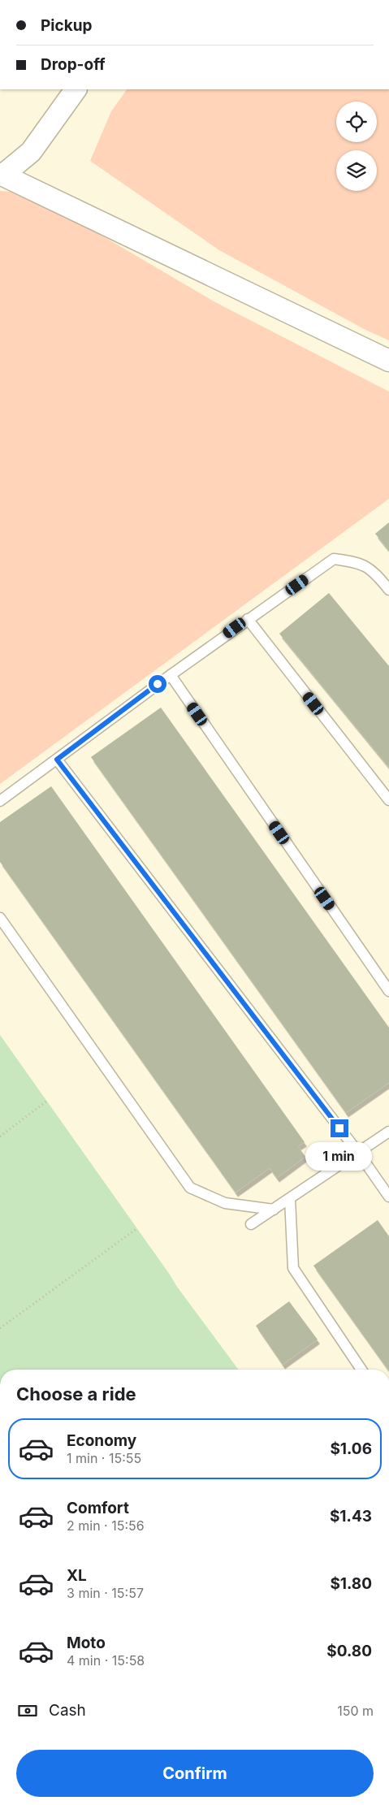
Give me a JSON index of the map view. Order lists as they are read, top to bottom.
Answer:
{
  "page": {
    "banner": ["Pickup", "Drop-off"],
    "bubble": "1 min",
    "heading": "Choose a ride",
    "list": [
      {
        "name": "Economy",
        "note": "1 min · 15:55",
        "value": "$1.06"
      },
      {
        "name": "Comfort",
        "note": "2 min · 15:56",
        "value": "$1.43"
      },
      {
        "name": "XL",
        "note": "3 min · 15:57",
        "value": "$1.80"
      },
      {
        "name": "Moto",
        "note": "4 min · 15:58",
        "value": "$0.80"
      }
    ],
    "pay": ["Cash", "150 m"],
    "buttons": "Confirm"
  }
}
